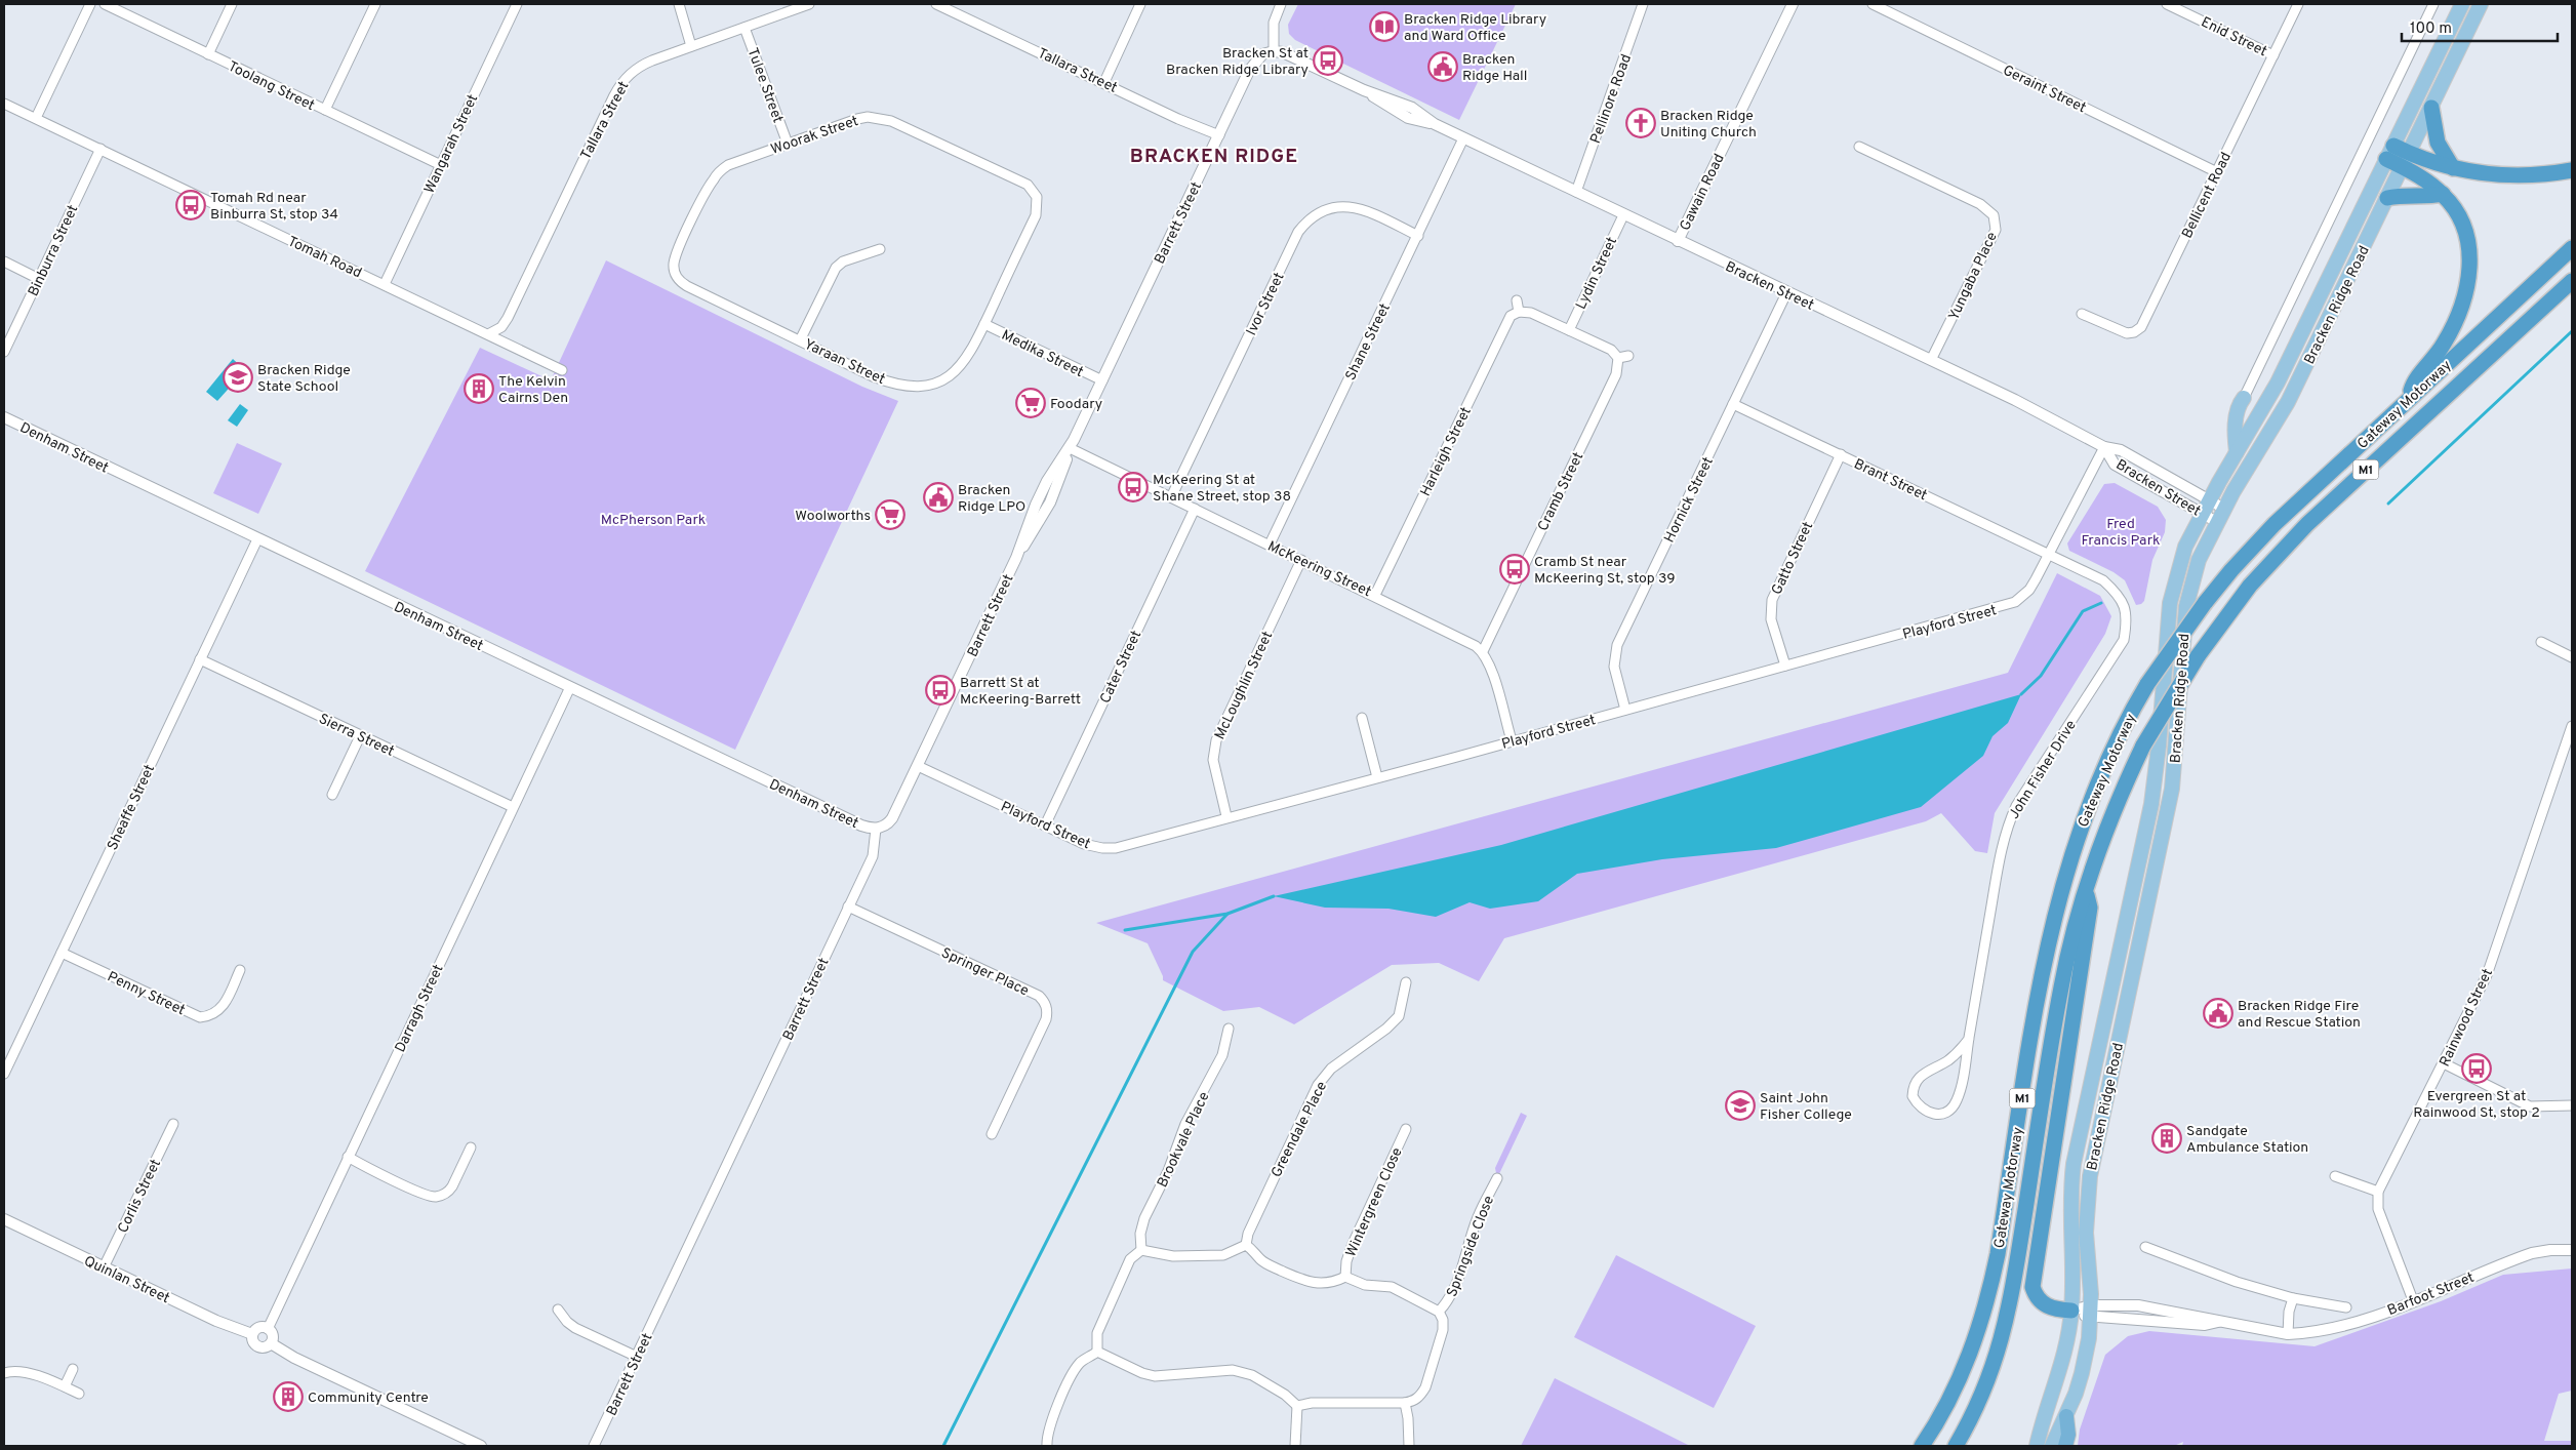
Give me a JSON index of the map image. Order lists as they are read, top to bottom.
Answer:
{
  "streets": {
    "highway": ["Gateway Motorway", "M1"],
    "main road": ["Bracken Ridge Road"],
    "street": [
      "Enid Street",
      "Tallara Street",
      "Toolang Street",
      "Tulee Street",
      "Geraint Street",
      "Pellinore Road",
      "Woorak Street",
      "Wangarah Street",
      "Gawain Road",
      "Bellicent Road",
      "Barrett Street",
      "Binburra Street",
      "Tomah Road",
      "Lydin Street",
      "Yungaba Place",
      "Bracken Street",
      "Ivor Street",
      "Shane Street",
      "Medika Street",
      "Yaraan Street",
      "Denham Street",
      "Harleigh Street",
      "Brant Street",
      "Cramb Street",
      "Hornick Street",
      "Gatto Street",
      "McKeering Street",
      "Playford Street",
      "Cater Street",
      "McLoughlin Street",
      "Sierra Street",
      "John Fisher Drive",
      "Sheaffe Street",
      "Springer Place",
      "Penny Street",
      "Darragh Street",
      "Rainwood Street",
      "Greendale Place",
      "Brookvale Place",
      "Corlis Street",
      "Wintergreen Close",
      "Springside Close",
      "Quinlan Street",
      "Barfoot Street"
    ]
  },
  "crossings": [
    ["Enid Street", "Bellicent Road"],
    ["Tallara Street", "Tulee Street"],
    ["Tallara Street", "Barrett Street"],
    ["Tallara Street", "Tomah Road"],
    ["Toolang Street", "Wangarah Street"],
    ["Tulee Street", "Woorak Street"],
    ["Geraint Street", "Bellicent Road"],
    ["Pellinore Road", "Bracken Street"],
    ["Woorak Street", "Yaraan Street"],
    ["Wangarah Street", "Tomah Road"],
    ["Gawain Road", "Bracken Street"],
    ["Barrett Street", "Bracken Street"],
    ["Barrett Street", "Medika Street"],
    ["Barrett Street", "Denham Street"],
    ["Barrett Street", "McKeering Street"],
    ["Barrett Street", "Playford Street"],
    ["Barrett Street", "Springer Place"],
    ["Binburra Street", "Tomah Road"],
    ["Lydin Street", "Bracken Street"],
    ["Yungaba Place", "Bracken Street"],
    ["Bracken Street", "Bracken Ridge Road"],
    ["Bracken Street", "Shane Street"],
    ["Bracken Street", "Hornick Street"],
    ["Bracken Street", "Playford Street"],
    ["Ivor Street", "Shane Street"],
    ["Ivor Street", "McKeering Street"],
    ["Bracken Ridge Road", "Barfoot Street"],
    ["Shane Street", "McKeering Street"],
    ["Medika Street", "Yaraan Street"],
    ["Denham Street", "Sheaffe Street"],
    ["Denham Street", "Darragh Street"],
    ["Harleigh Street", "McKeering Street"],
    ["Brant Street", "Hornick Street"],
    ["Brant Street", "Gatto Street"],
    ["Brant Street", "Playford Street"],
    ["Brant Street", "John Fisher Drive"],
    ["Cramb Street", "McKeering Street"],
    ["Hornick Street", "Playford Street"],
    ["Gatto Street", "Playford Street"],
    ["McKeering Street", "Cater Street"],
    ["McKeering Street", "McLoughlin Street"],
    ["Playford Street", "Cater Street"],
    ["Playford Street", "McLoughlin Street"],
    ["Playford Street", "John Fisher Drive"],
    ["Sierra Street", "Sheaffe Street"],
    ["Sierra Street", "Darragh Street"],
    ["Sheaffe Street", "Penny Street"],
    ["Darragh Street", "Quinlan Street"],
    ["Corlis Street", "Quinlan Street"]
  ],
  "districts": ["BRACKEN RIDGE"],
  "parks": ["McPherson Park", "Fred Francis Park"],
  "places": {
    "library": ["Bracken Ridge Library and Ward Office"],
    "bus stop": [
      "Bracken St at Bracken Ridge Library",
      "Tomah Rd near Binburra St, stop 34",
      "McKeering St at Shane Street, stop 38",
      "Cramb St near McKeering St, stop 39",
      "Barrett St at McKeering-Barrett",
      "Evergreen St at Rainwood St, stop 2"
    ],
    "public building": ["Bracken Ridge Hall", "Bracken Ridge LPO", "Bracken Ridge Fire and Rescue Station"],
    "church": ["Bracken Ridge Uniting Church"],
    "school or university": ["Bracken Ridge State School", "Saint John Fisher College"],
    "building": ["The Kelvin Cairns Den", "Sandgate Ambulance Station", "Community Centre"],
    "supermarket": ["Foodary", "Woolworths"]
  },
  "scale_bar": "100 m"
}
